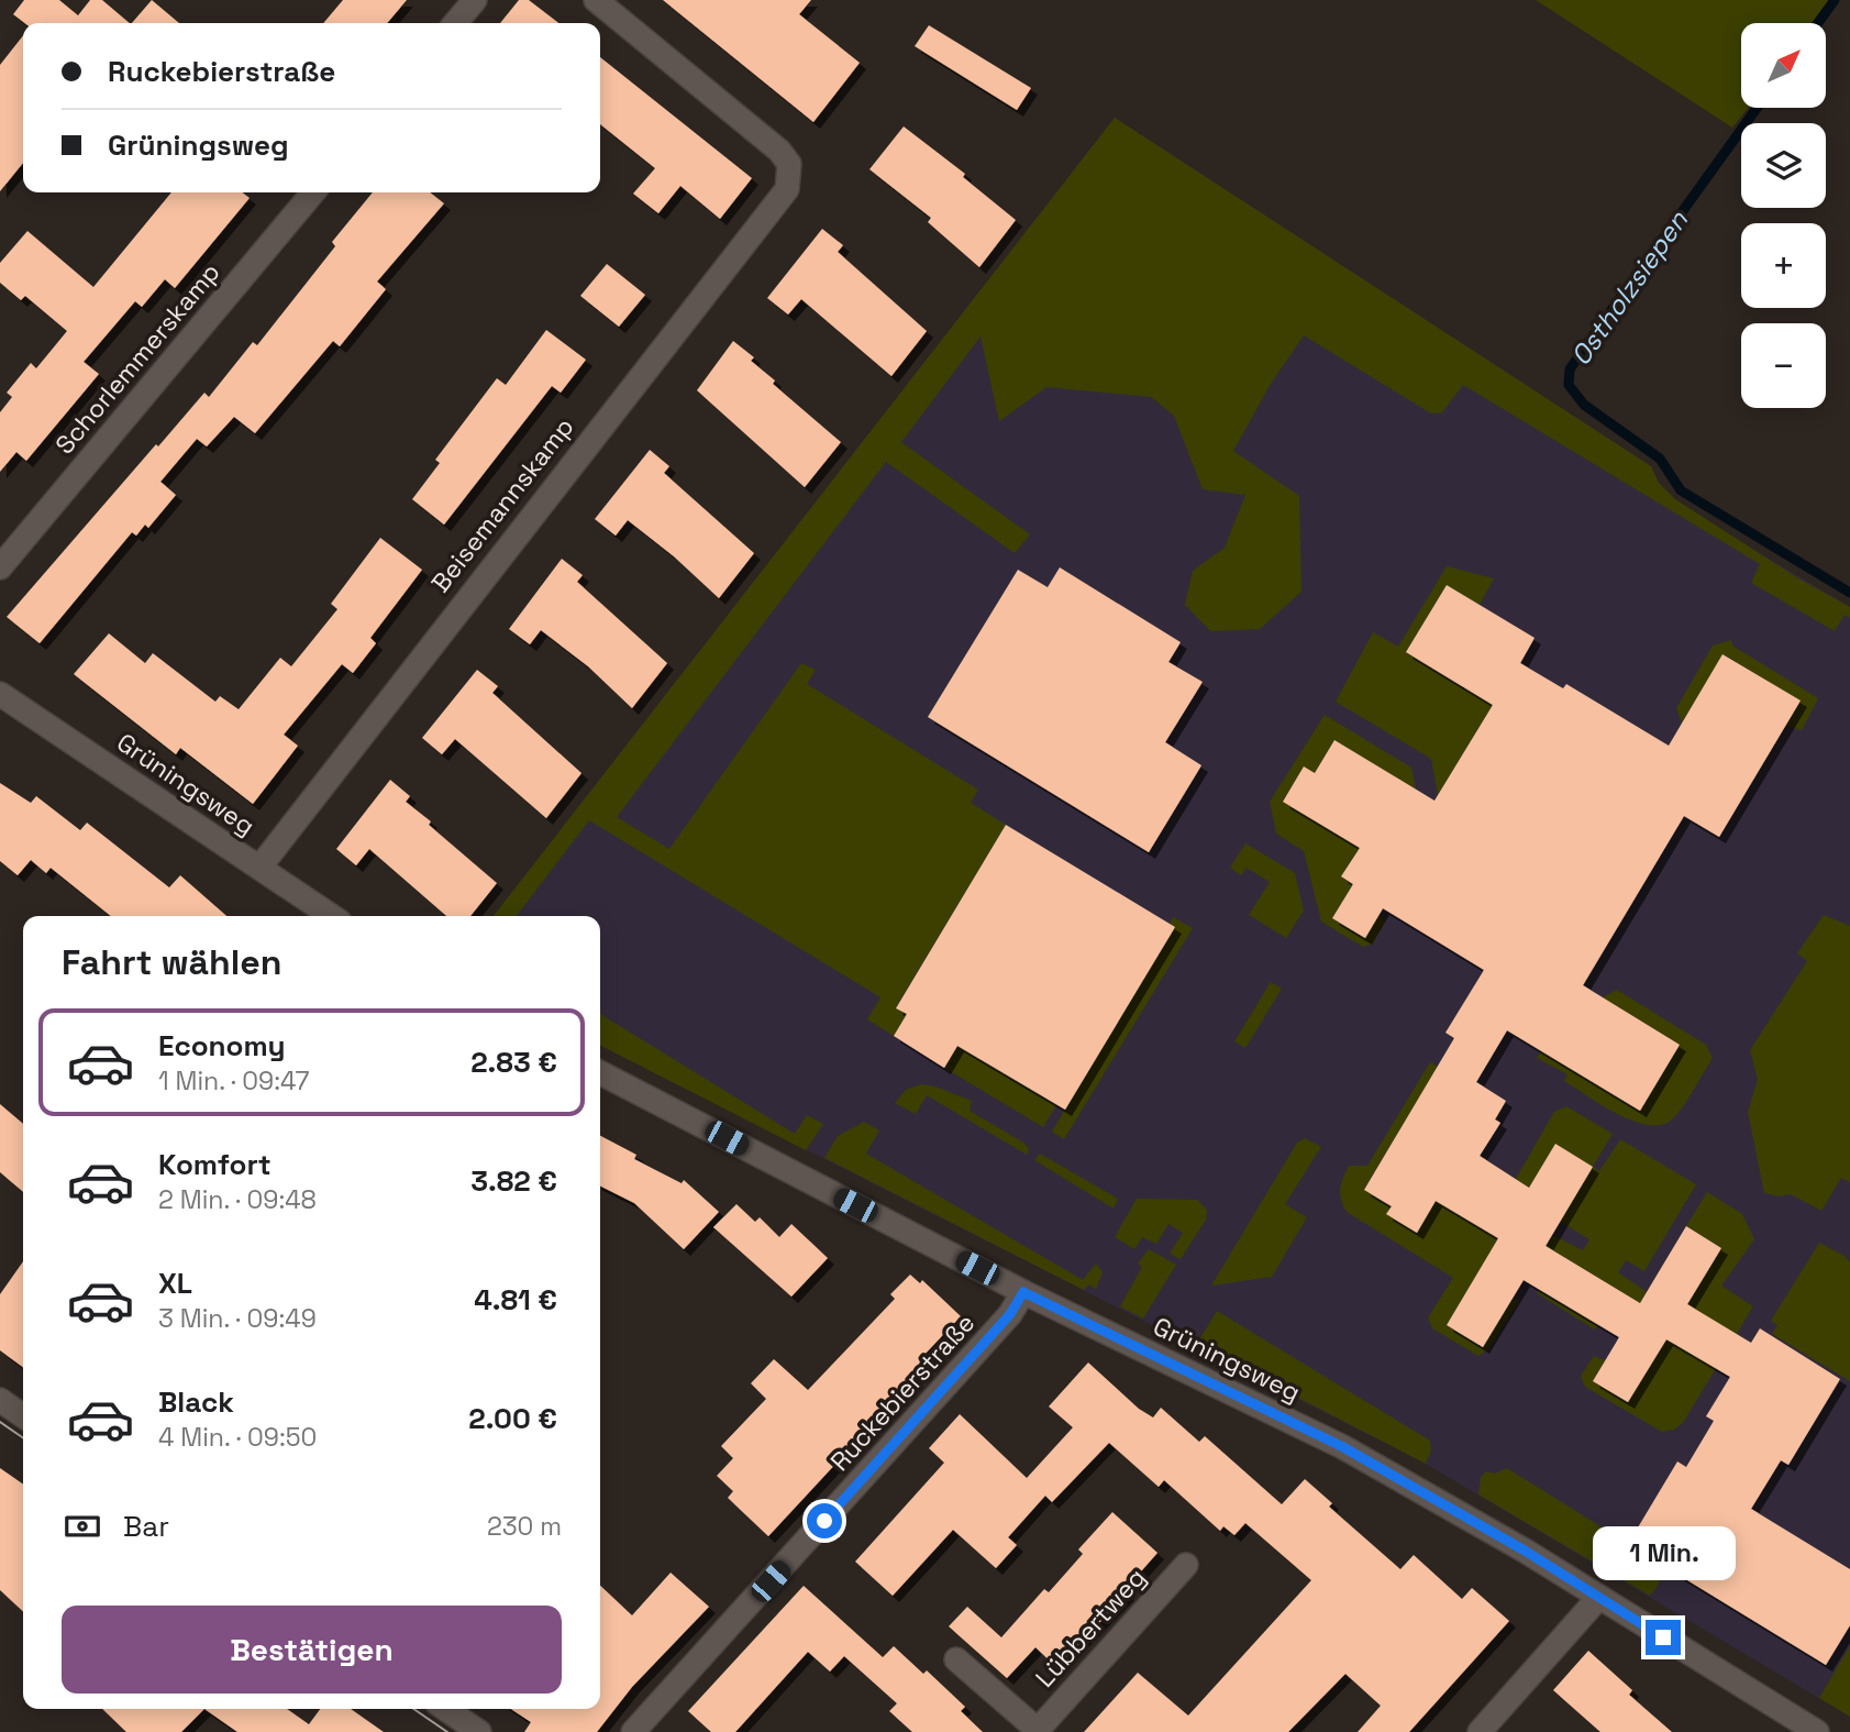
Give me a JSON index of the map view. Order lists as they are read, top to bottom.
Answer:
{
  "streets": {
    "street": [
      "Schorlemmerskamp",
      "Beisemannskamp",
      "Grüningsweg",
      "Ruckebierstraße",
      "Lübbertweg"
    ]
  },
  "crossings": [
    ["Beisemannskamp", "Grüningsweg"],
    ["Grüningsweg", "Ruckebierstraße"]
  ],
  "water": ["Ostholzsiepen"],
  "north": "top right",
  "page": {
    "map_buttons": ["+", "−"],
    "banner": ["Ruckebierstraße", "Grüningsweg"],
    "heading": "Fahrt wählen",
    "list": [
      {
        "name": "Economy",
        "note": "1 Min. · 09:47",
        "value": "2.83 €"
      },
      {
        "name": "Komfort",
        "note": "2 Min. · 09:48",
        "value": "3.82 €"
      },
      {
        "name": "XL",
        "note": "3 Min. · 09:49",
        "value": "4.81 €"
      },
      {
        "name": "Black",
        "note": "4 Min. · 09:50",
        "value": "2.00 €"
      }
    ],
    "pay": ["Bar", "230 m"],
    "bubble": "1 Min.",
    "buttons": "Bestätigen"
  }
}
